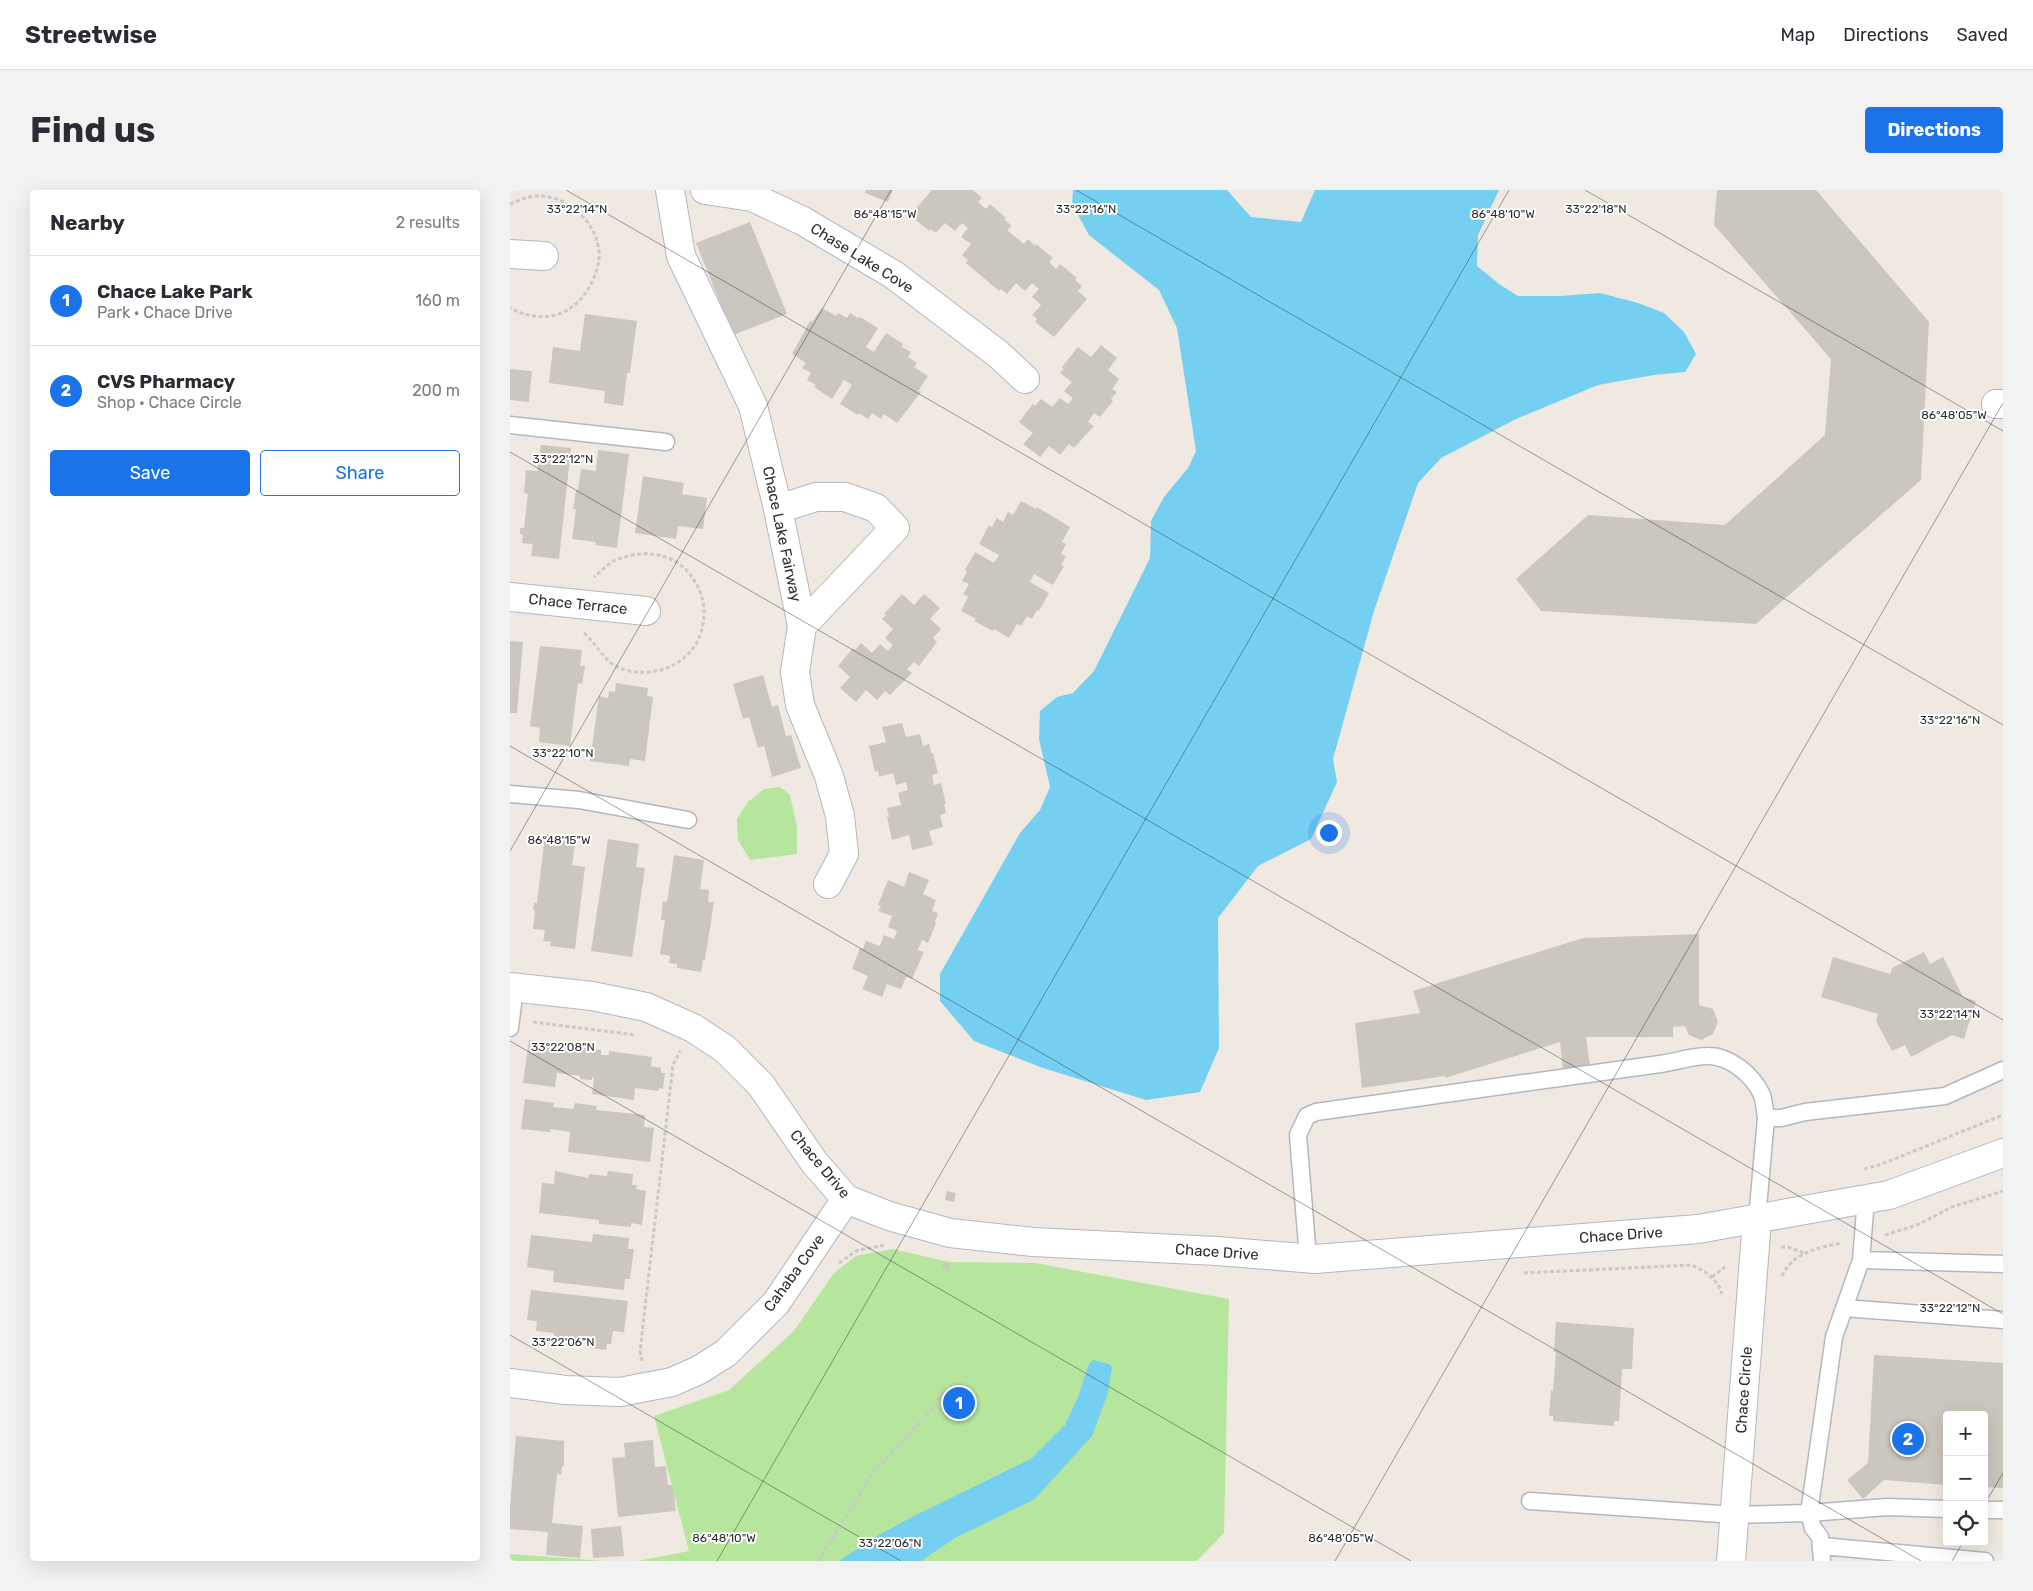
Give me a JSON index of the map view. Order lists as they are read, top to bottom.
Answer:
{
  "streets": {
    "street": [
      "Chase Lake Cove",
      "Chace Lake Fairway",
      "Chace Terrace",
      "Chace Drive",
      "Cahaba Cove",
      "Chace Circle"
    ]
  },
  "crossings": [
    ["Chace Drive", "Cahaba Cove"],
    ["Chace Drive", "Chace Circle"]
  ],
  "page": {
    "header": "Streetwise",
    "nav": ["Map", "Directions", "Saved"],
    "buttons": [
      "Directions",
      ["Save", "Share"]
    ],
    "title": "Find us",
    "heading": ["Nearby", "2 results"],
    "list": [
      {
        "mark": "1",
        "name": "Chace Lake Park",
        "note": "Park · Chace Drive",
        "value": "160 m"
      },
      {
        "mark": "2",
        "name": "CVS Pharmacy",
        "note": "Shop · Chace Circle",
        "value": "200 m"
      }
    ],
    "pins": ["1", "2"],
    "map_buttons": ["+", "−"]
  },
  "coordinates": [
    "33°22'14\"N",
    "33°22'16\"N",
    "33°22'18\"N",
    "86°48'15\"W",
    "86°48'10\"W",
    "86°48'05\"W",
    "33°22'12\"N",
    "33°22'10\"N",
    "33°22'08\"N",
    "33°22'06\"N"
  ]
}
